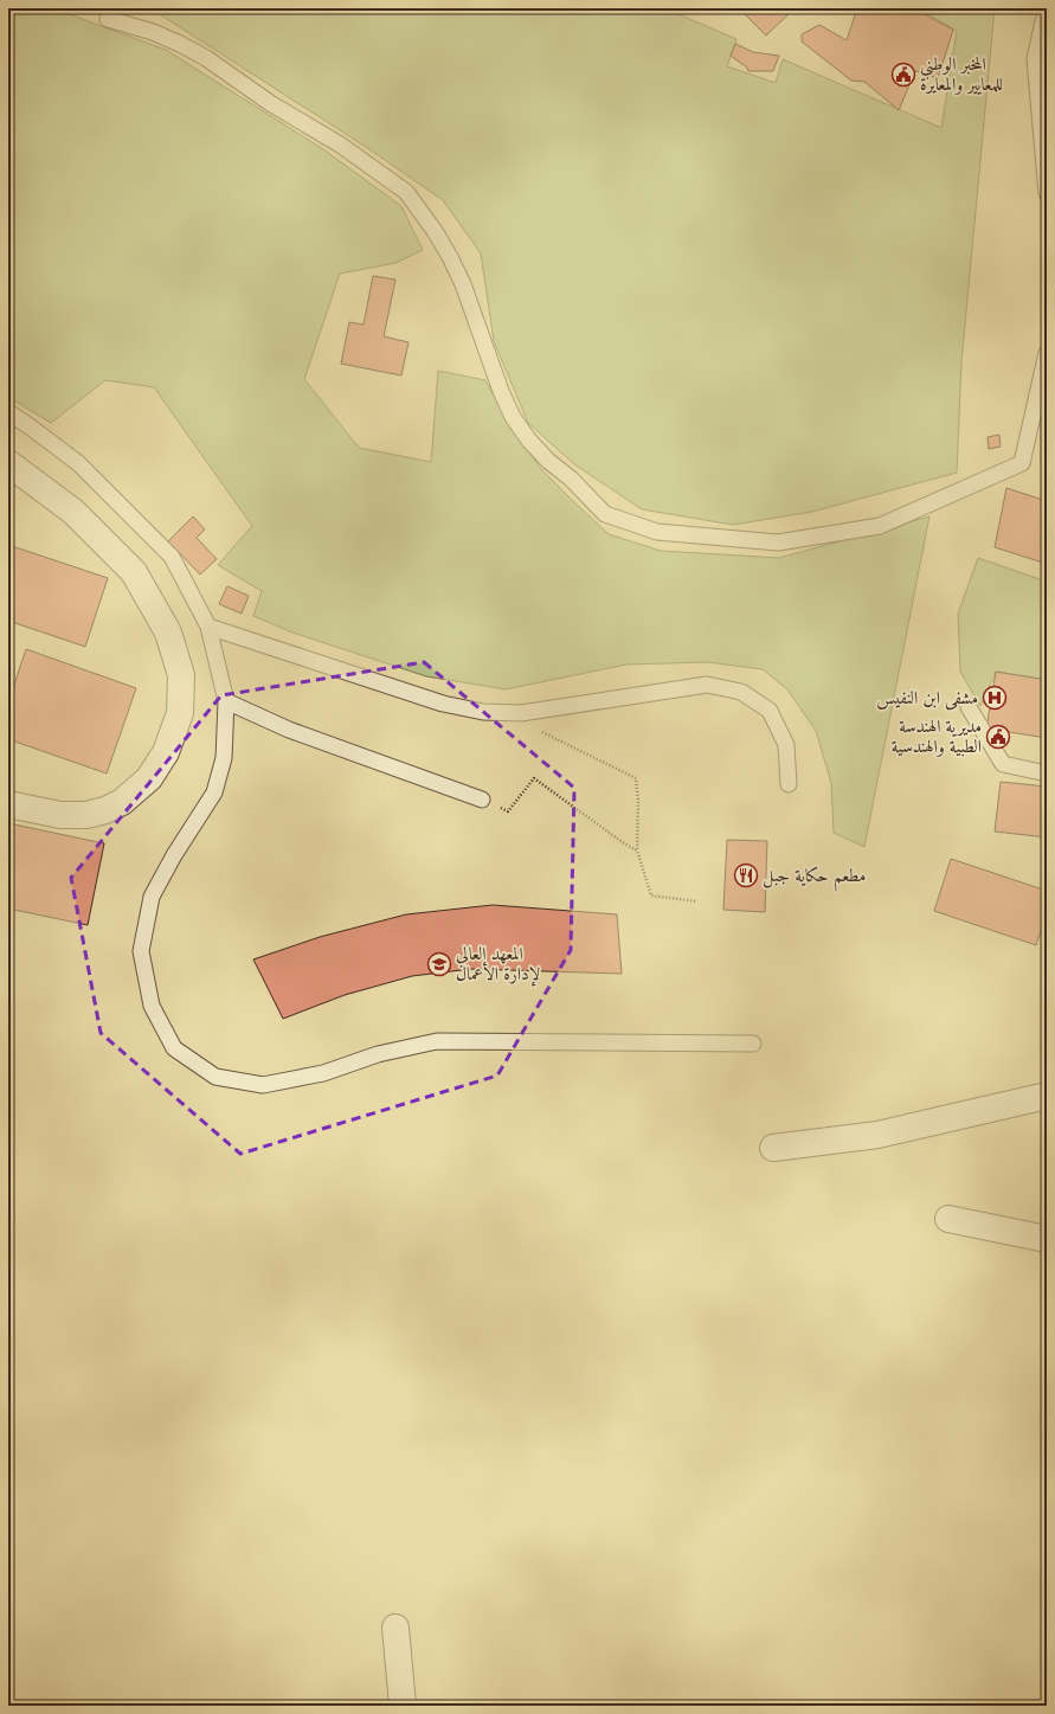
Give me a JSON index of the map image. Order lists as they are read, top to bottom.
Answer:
{
  "places": {
    "public building": ["المخبر الوطني للمعايير والمعايرة", "مديرية الهندسة الطبية والهندسية"],
    "hospital": ["مشفى ابن النفيس"],
    "restaurant": ["مطعم حكاية جبل"],
    "school or university": ["المعهد العالي لإدارة الأعمال"]
  }
}
